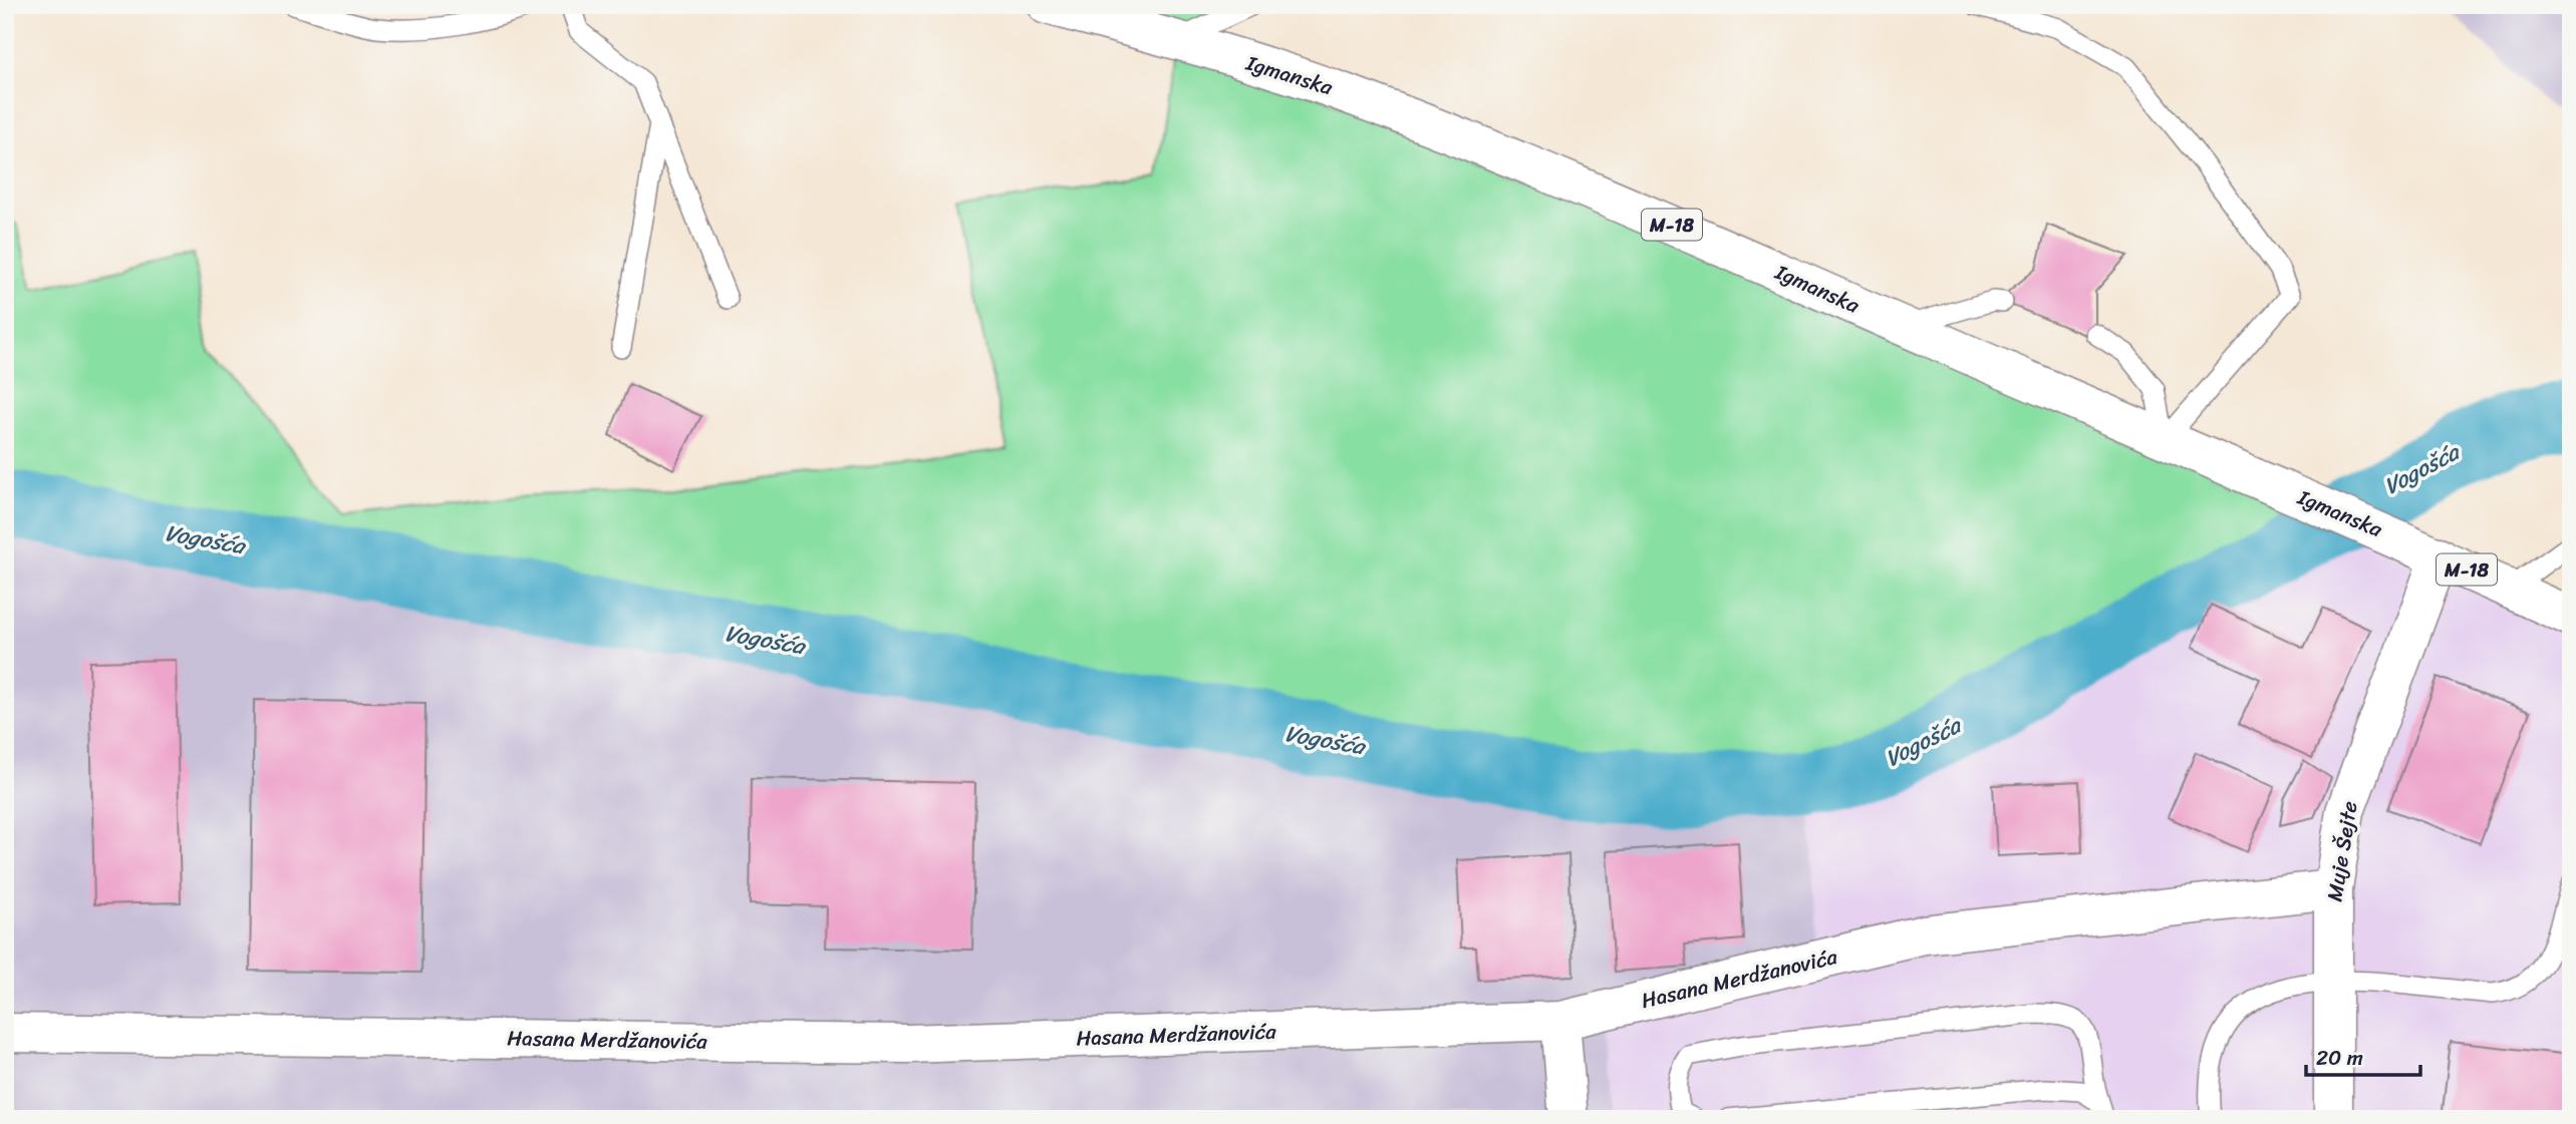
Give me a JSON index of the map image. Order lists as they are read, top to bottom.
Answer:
{
  "streets": {
    "street": [
      "Igmanska",
      "M-18",
      "Muje Šejte",
      "Hasana Merdžanovića"
    ]
  },
  "crossings": [
    ["Igmanska", "Muje Šejte"],
    ["Muje Šejte", "Hasana Merdžanovića"]
  ],
  "water": ["Vogošća"],
  "scale_bar": "20 m"
}
